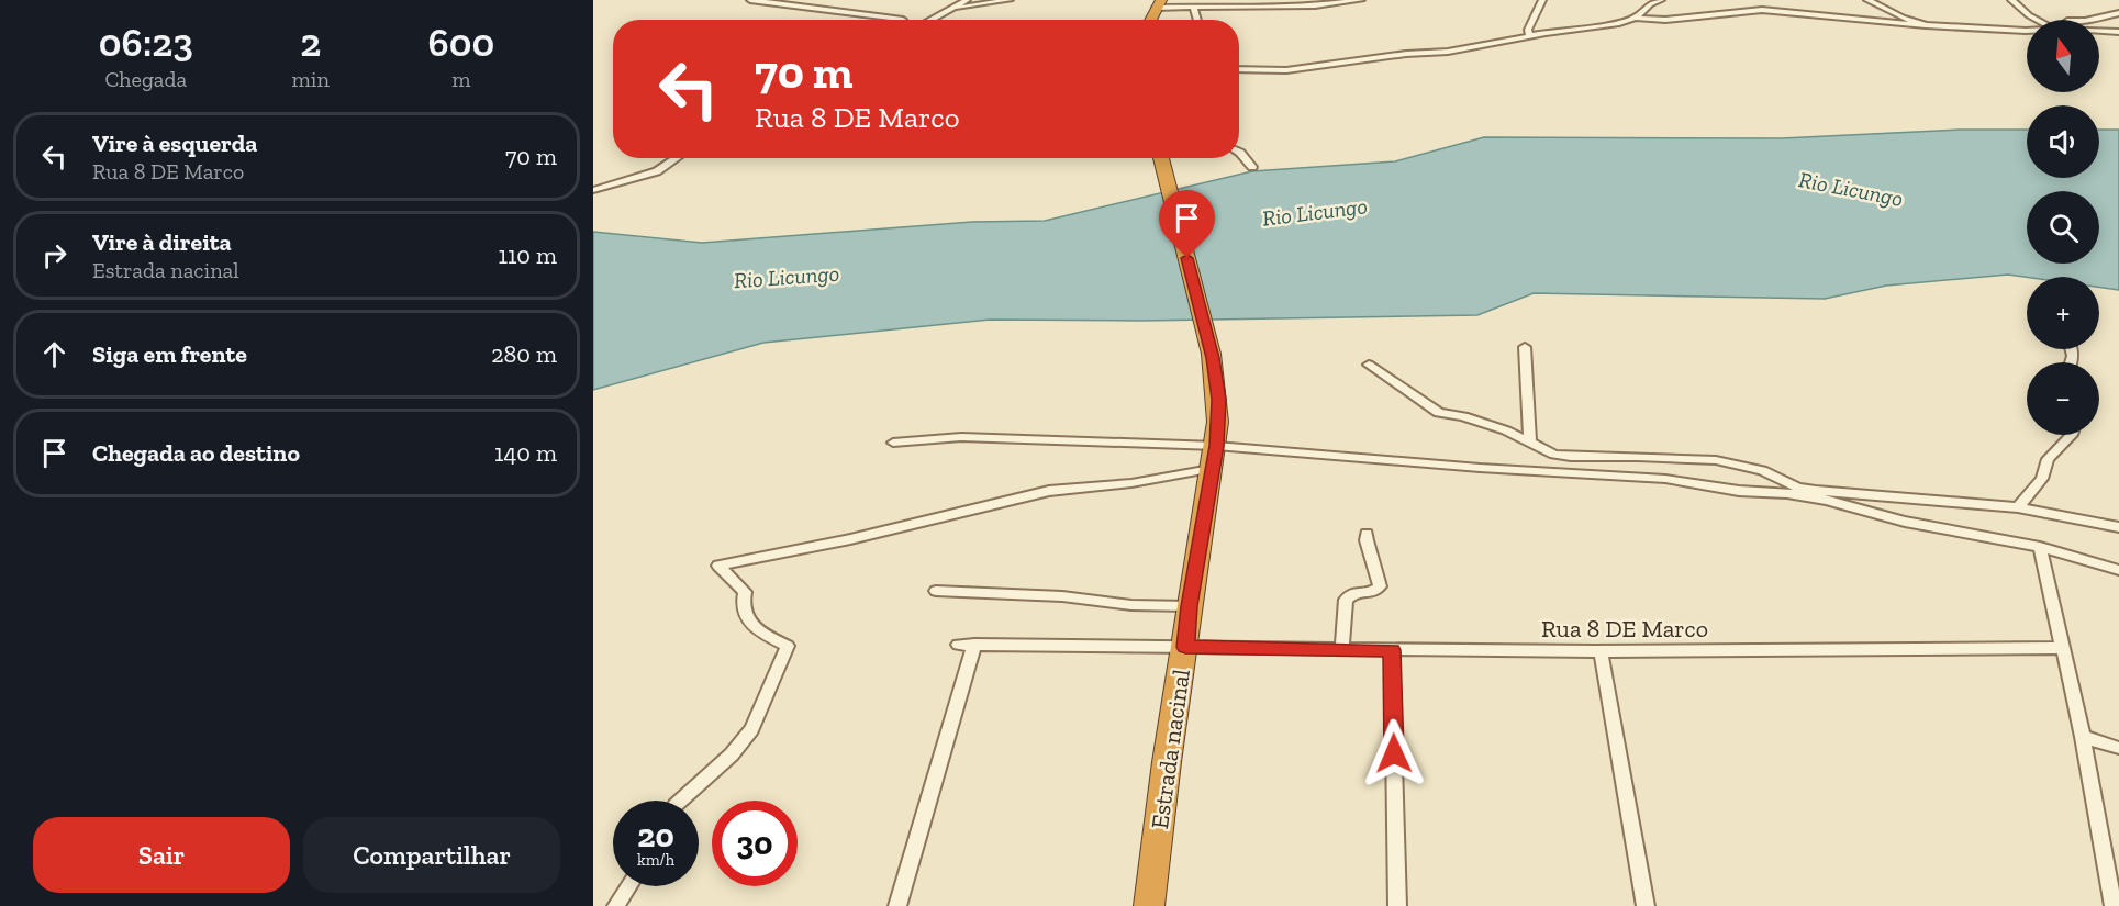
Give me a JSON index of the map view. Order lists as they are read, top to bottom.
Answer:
{
  "streets": {
    "highway": ["Estrada nacinal"],
    "street": ["Rua 8 DE Marco"]
  },
  "crossings": [
    ["Rua 8 DE Marco", "Estrada nacinal"]
  ],
  "water": ["Rio Licungo"],
  "north": "top",
  "page": {
    "eta": [
      "06:23",
      "Chegada",
      "2",
      "min",
      "600",
      "m"
    ],
    "map_buttons": ["+", "−"],
    "turn": ["70 m", "Rua 8 DE Marco"],
    "list": [
      {
        "name": "Vire à esquerda",
        "note": "Rua 8 DE Marco",
        "value": "70 m"
      },
      {
        "name": "Vire à direita",
        "note": "Estrada nacinal",
        "value": "110 m"
      },
      {
        "name": "Siga em frente",
        "value": "280 m"
      },
      {
        "name": "Chegada ao destino",
        "value": "140 m"
      }
    ],
    "speed": "20 km/h",
    "limit": "30",
    "buttons": ["Sair", "Compartilhar"]
  }
}
